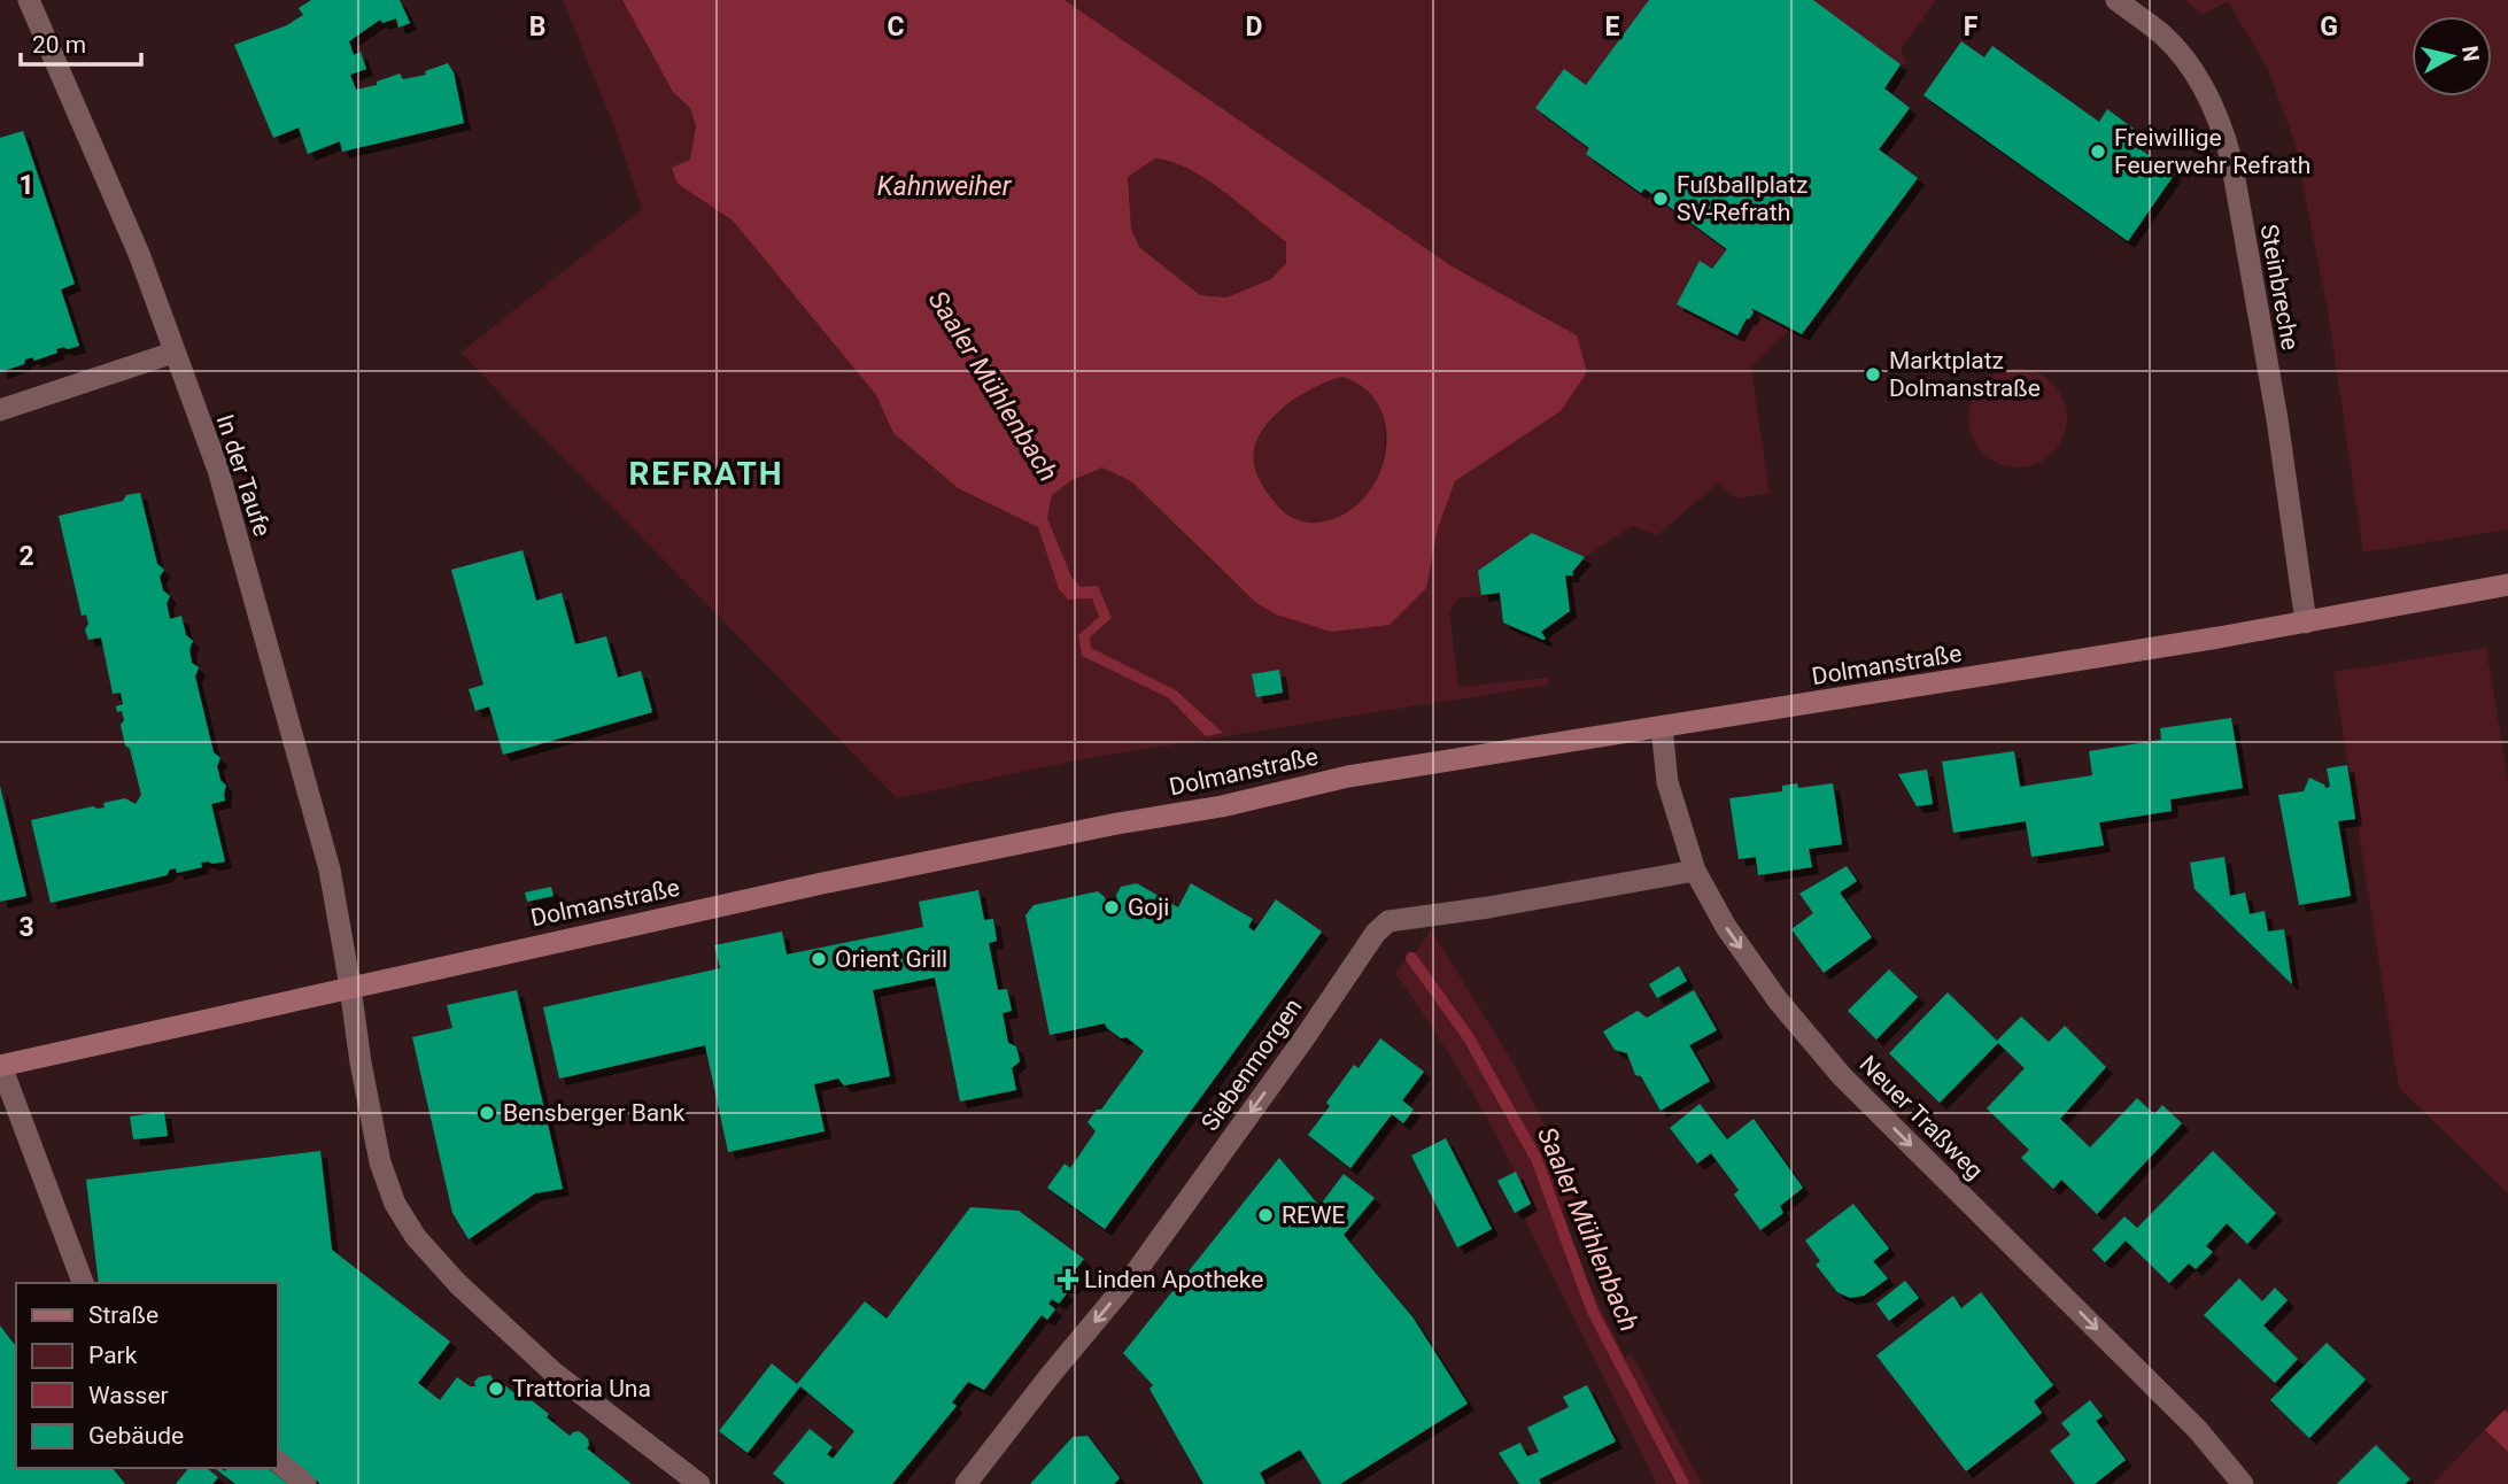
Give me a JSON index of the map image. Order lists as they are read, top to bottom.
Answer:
{
  "streets": {
    "main road": ["Dolmanstraße"],
    "street": [
      "Steinbreche",
      "In der Taufe",
      "Siebenmorgen",
      "Neuer Traßweg"
    ]
  },
  "crossings": [
    ["Steinbreche", "Dolmanstraße"],
    ["In der Taufe", "Dolmanstraße"],
    ["Dolmanstraße", "Neuer Traßweg"],
    ["Siebenmorgen", "Neuer Traßweg"]
  ],
  "one_way": ["Siebenmorgen", "Neuer Traßweg"],
  "districts": ["REFRATH"],
  "water": ["Kahnweiher", "Saaler Mühlenbach"],
  "places": {
    "other": [
      "Freiwillige Feuerwehr Refrath",
      "Fußballplatz SV-Refrath",
      "Marktplatz Dolmanstraße",
      "Goji",
      "Orient Grill",
      "Bensberger Bank",
      "REWE",
      "Trattoria Una"
    ],
    "health": ["Linden Apotheke"]
  },
  "legend": [
    "Straße",
    "Park",
    "Wasser",
    "Gebäude"
  ],
  "scale_bar": "20 m",
  "north": "right",
  "grid": {
    "columns": [
      "B",
      "C",
      "D",
      "E",
      "F",
      "G"
    ],
    "rows": ["1", "2", "3"]
  }
}
